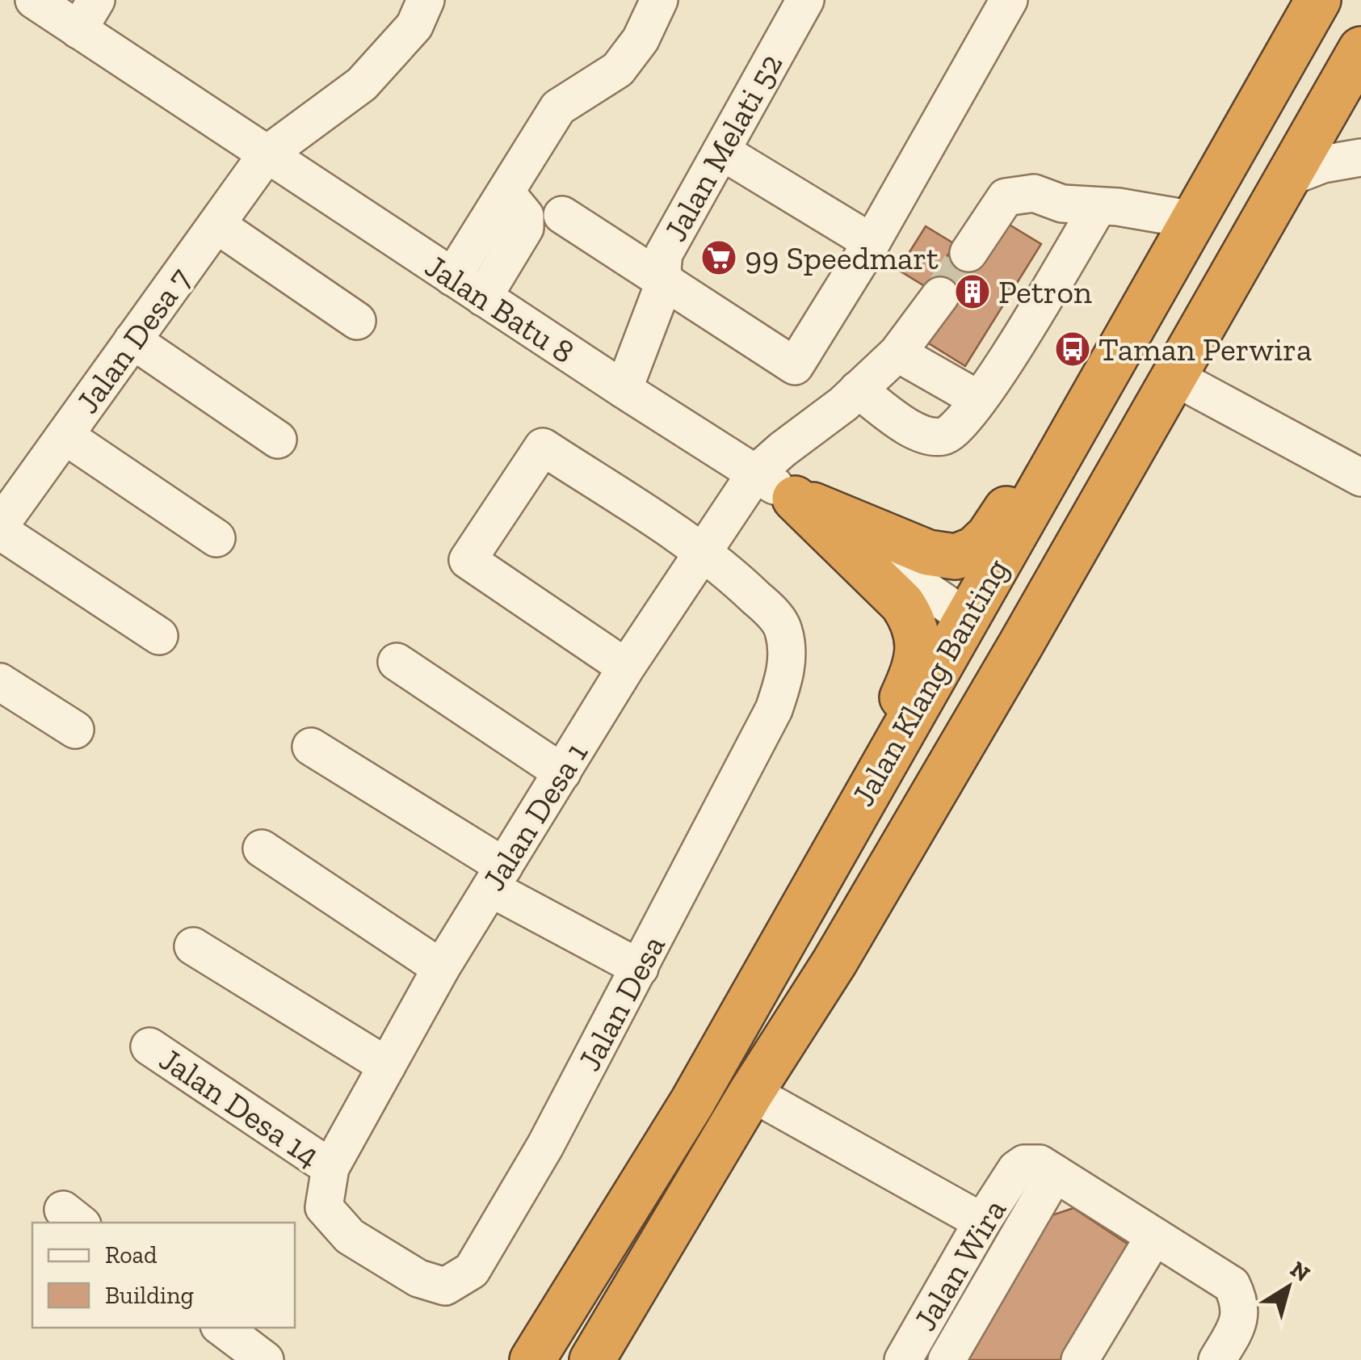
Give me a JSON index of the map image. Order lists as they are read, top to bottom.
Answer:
{
  "streets": {
    "highway": ["Jalan Klang Banting"],
    "street": [
      "Jalan Melati 52",
      "Jalan Batu 8",
      "Jalan Desa 7",
      "Jalan Desa 1",
      "Jalan Desa",
      "Jalan Desa 14",
      "Jalan Wira"
    ]
  },
  "crossings": [
    ["Jalan Melati 52", "Jalan Batu 8"],
    ["Jalan Batu 8", "Jalan Desa 7"],
    ["Jalan Batu 8", "Jalan Klang Banting"],
    ["Jalan Batu 8", "Jalan Desa 1"],
    ["Jalan Desa 1", "Jalan Desa"],
    ["Jalan Desa 1", "Jalan Desa 14"],
    ["Jalan Desa", "Jalan Desa 14"]
  ],
  "places": {
    "supermarket": ["99 Speedmart"],
    "building": ["Petron"],
    "bus stop": ["Taman Perwira"]
  },
  "legend": ["Road", "Building"],
  "north": "top right"
}
